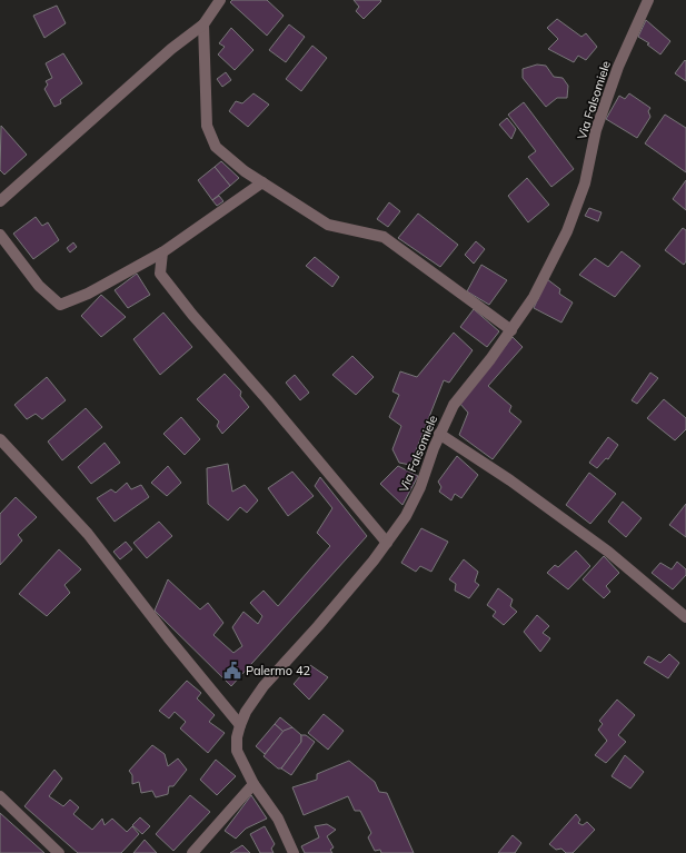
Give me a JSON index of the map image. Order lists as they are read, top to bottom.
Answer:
{
  "streets": {
    "street": ["Via Falsomiele"]
  },
  "places": {
    "public building": ["Palermo 42"]
  }
}
